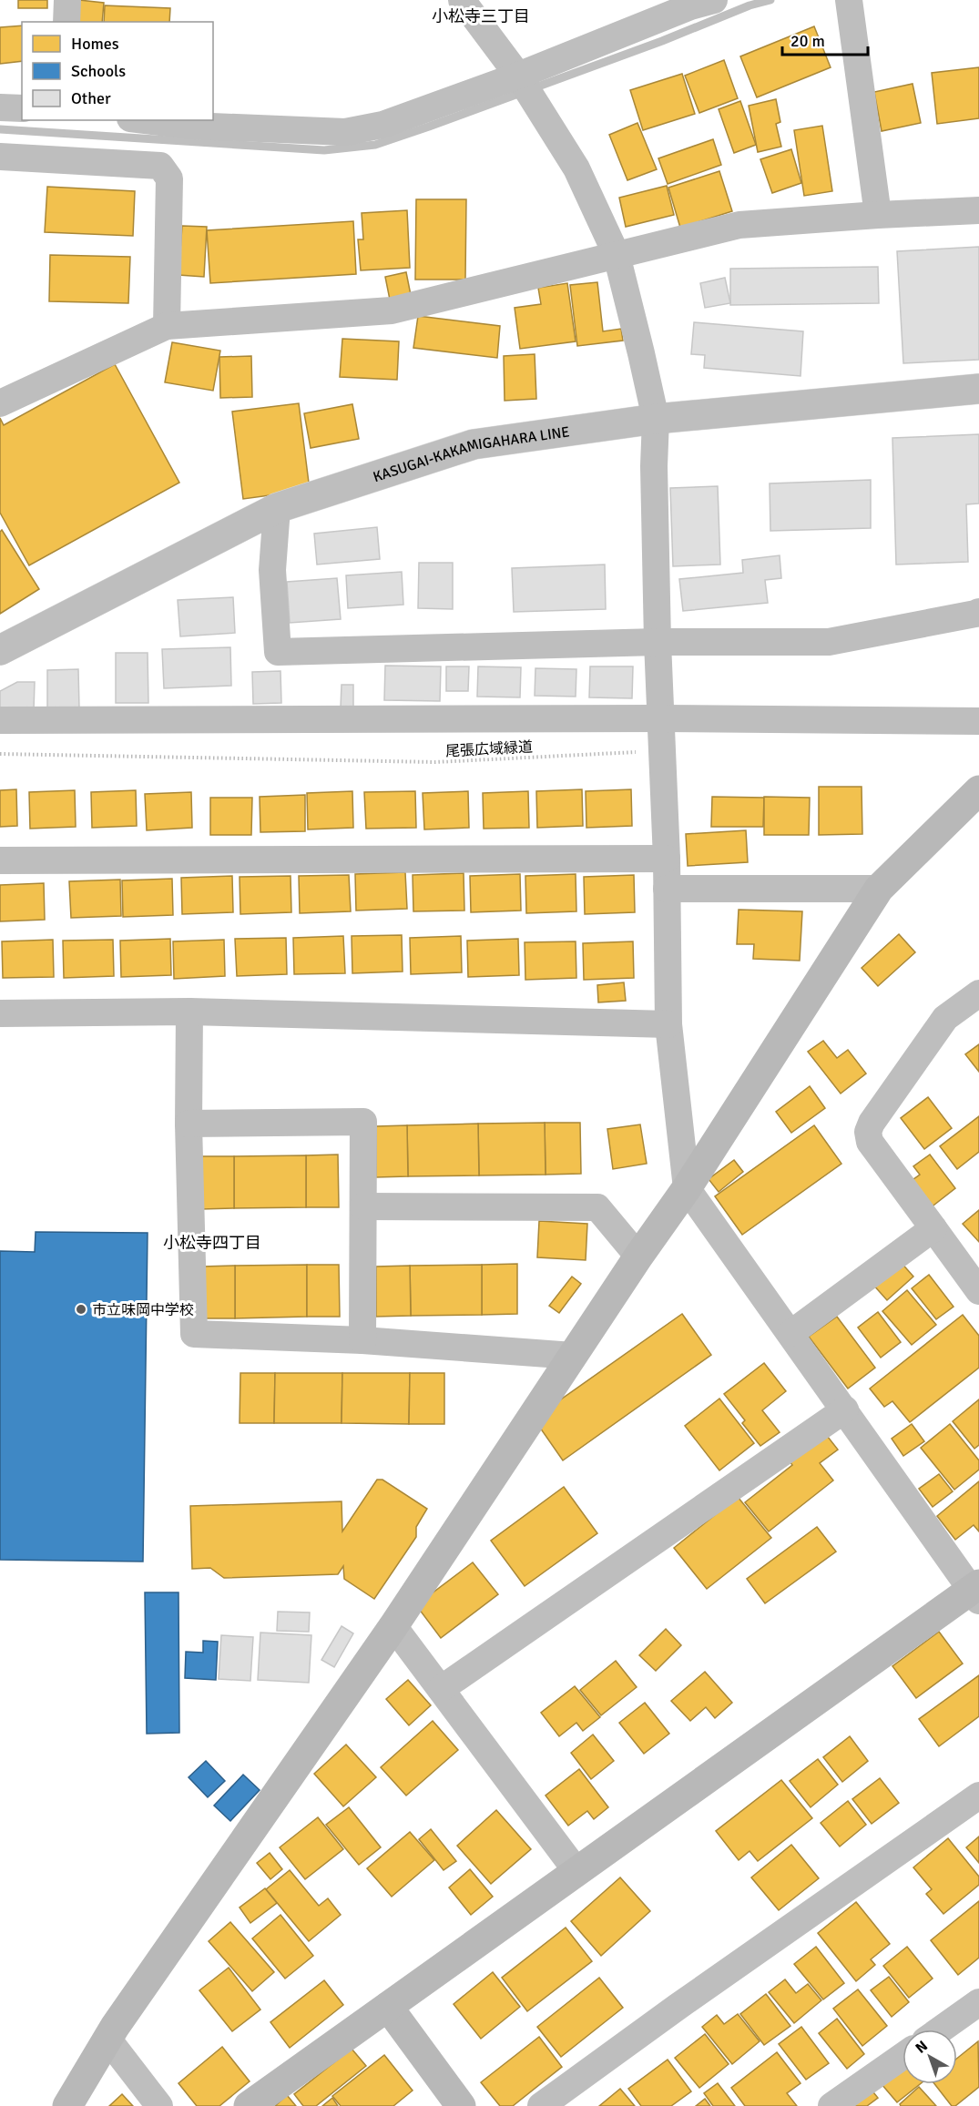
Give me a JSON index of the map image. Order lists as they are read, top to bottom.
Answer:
{
  "streets": {
    "main road": ["KASUGAI-KAKAMIGAHARA LINE"],
    "path": ["尾張広域緑道"]
  },
  "districts": ["小松寺三丁目", "小松寺四丁目"],
  "places": ["市立味岡中学校"],
  "legend": ["Homes", "Schools", "Other"],
  "scale_bar": "20 m",
  "north": "top left"
}
